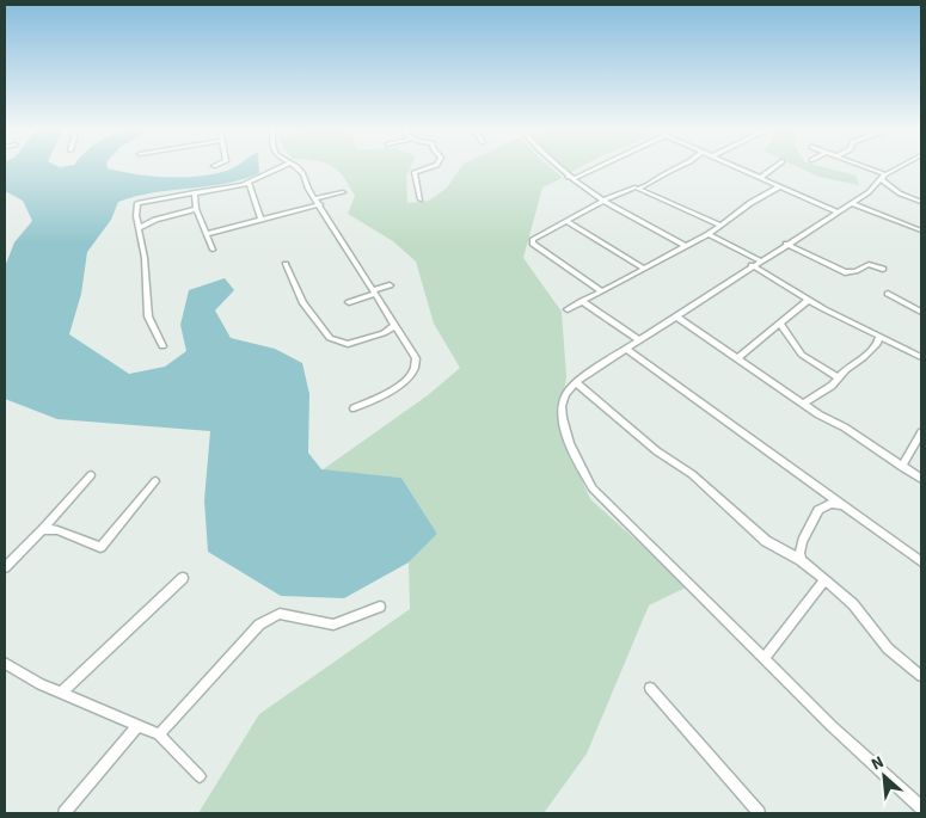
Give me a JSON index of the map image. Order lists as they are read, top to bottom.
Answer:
{
  "north": "top left"
}
